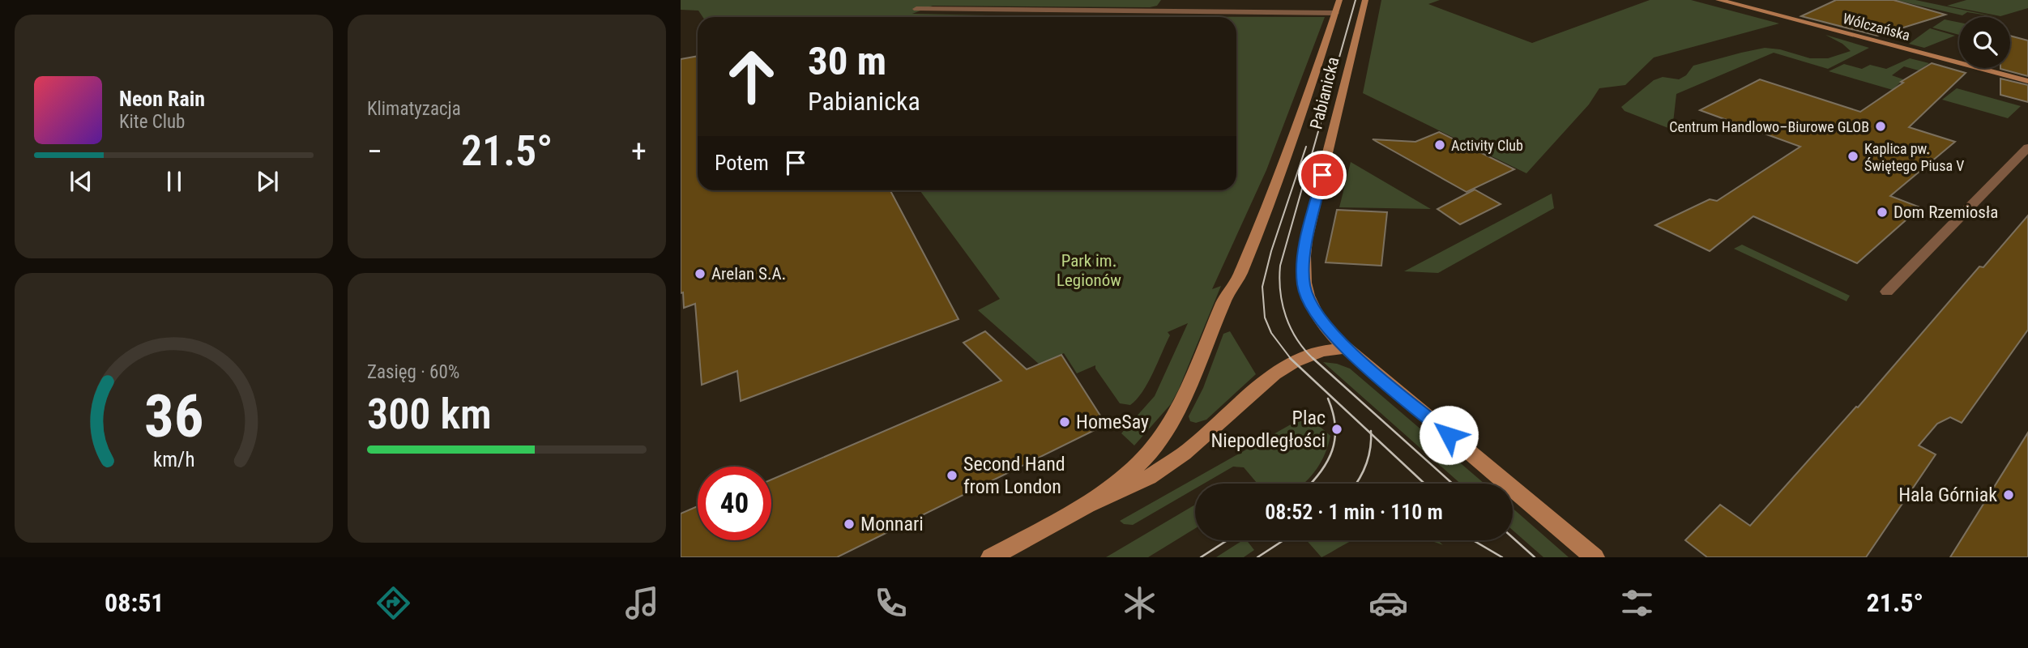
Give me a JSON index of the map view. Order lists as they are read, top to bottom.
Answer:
{
  "streets": {
    "street": ["Wólczańska", "Pabianicka"]
  },
  "parks": ["Park im. Legionów"],
  "places": [
    "Centrum Handlowo–Biurowe GLOB",
    "Activity Club",
    "Kaplica pw. Świętego Piusa V",
    "Dom Rzemiosła",
    "Arelan S.A.",
    "HomeSay",
    "Plac Niepodległości",
    "Second Hand from London",
    "Hala Górniak",
    "Monnari"
  ],
  "page": {
    "tile": [
      "Klimatyzacja",
      ["Zasięg · 60%", "300 km"]
    ],
    "turn": ["30 m", "Pabianicka"],
    "song": ["Neon Rain", "Kite Club"],
    "heat": ["−", "21.5°", "+"],
    "then": "Potem",
    "limit": "40",
    "trip": "08:52 · 1 min · 110 m",
    "tabs": ["08:51", "21.5°"],
    "gauge": ["36", "km/h"]
  }
}
